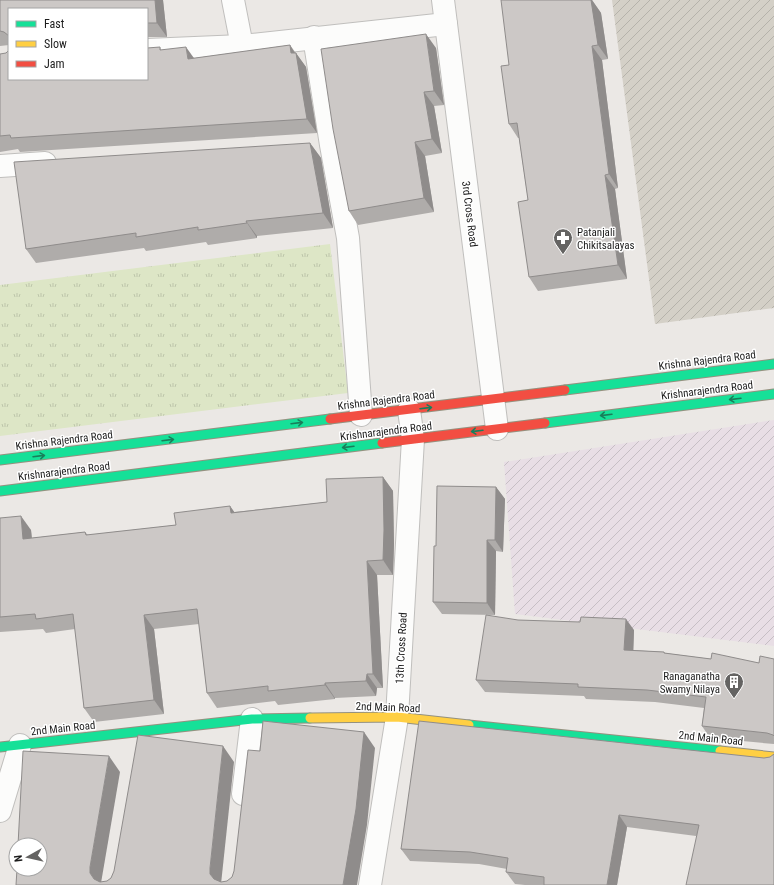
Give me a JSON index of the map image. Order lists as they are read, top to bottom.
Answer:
{
  "streets": {
    "main road": ["Krishna Rajendra Road", "Krishnarajendra Road", "2nd Main Road"],
    "street": ["3rd Cross Road", "13th Cross Road"]
  },
  "crossings": [
    ["3rd Cross Road", "Krishna Rajendra Road"],
    ["3rd Cross Road", "Krishnarajendra Road"],
    ["Krishna Rajendra Road", "13th Cross Road"],
    ["Krishnarajendra Road", "13th Cross Road"],
    ["13th Cross Road", "2nd Main Road"]
  ],
  "one_way": ["Krishna Rajendra Road", "Krishnarajendra Road"],
  "places": {
    "pharmacy": ["Patanjali Chikitsalayas"],
    "building": ["Ranaganatha Swamy Nilaya"]
  },
  "legend": ["Fast", "Slow", "Jam"],
  "north": "left"
}
